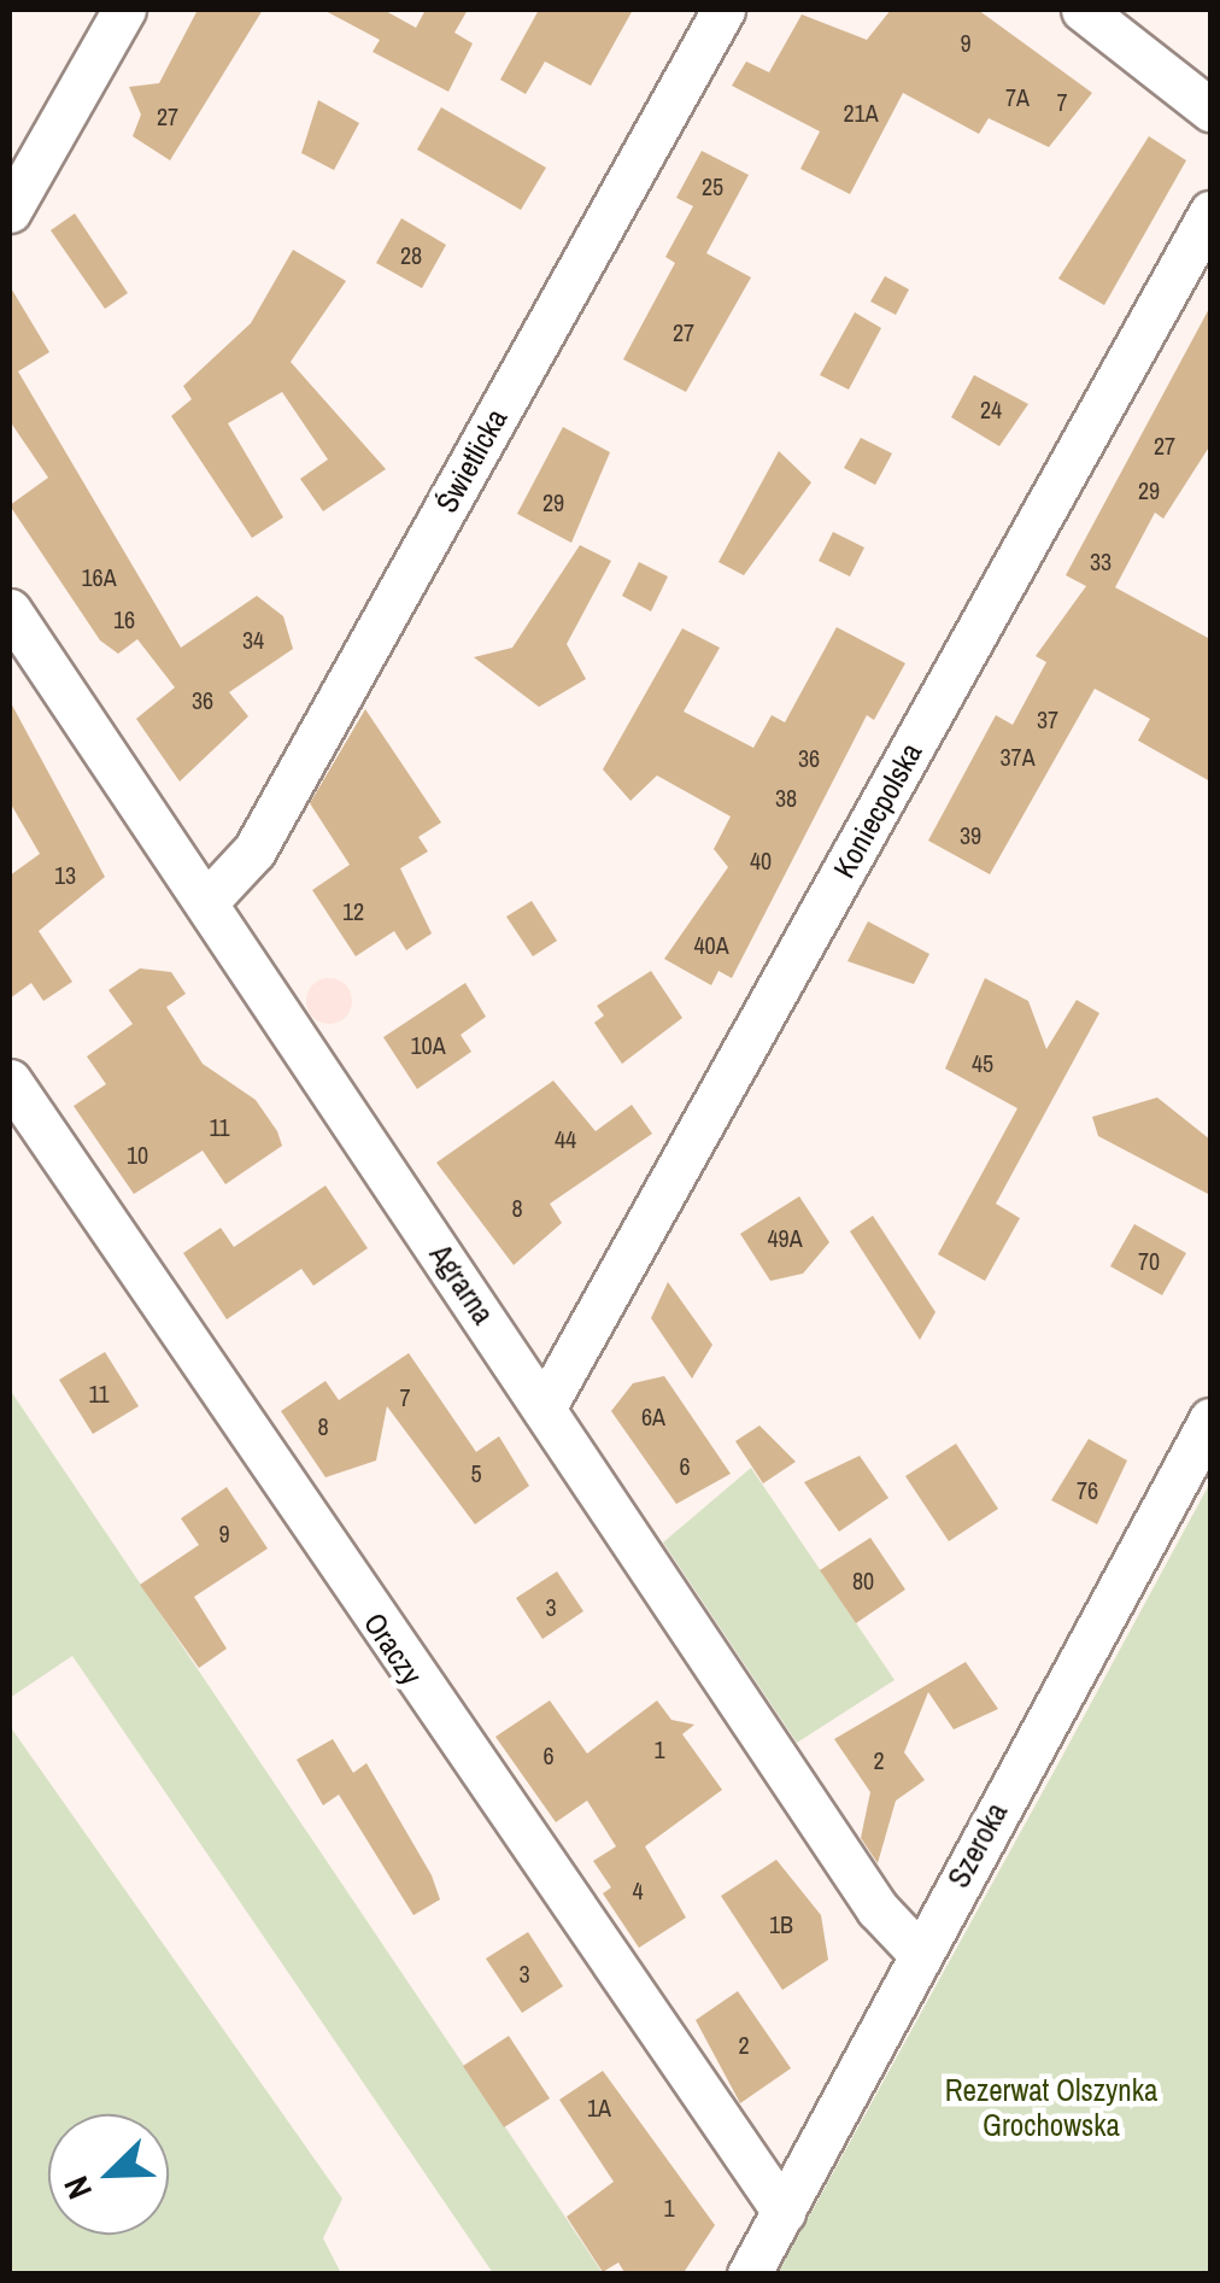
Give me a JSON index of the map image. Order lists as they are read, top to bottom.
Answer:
{
  "streets": {
    "street": [
      "Świetlicka",
      "Koniecpolska",
      "Agrarna",
      "Oraczy",
      "Szeroka"
    ]
  },
  "crossings": [
    ["Świetlicka", "Agrarna"],
    ["Koniecpolska", "Agrarna"],
    ["Agrarna", "Szeroka"],
    ["Oraczy", "Szeroka"]
  ],
  "parks": ["Rezerwat Olszynka Grochowska"],
  "house_numbers": [
    "9",
    "7A",
    "7",
    "21A",
    "27",
    "25",
    "28",
    "27",
    "24",
    "27",
    "29",
    "29",
    "33",
    "16A",
    "16",
    "34",
    "36",
    "37",
    "37A",
    "36",
    "38",
    "39",
    "40",
    "13",
    "12",
    "40A",
    "10A",
    "45",
    "11",
    "44",
    "10",
    "8",
    "49A",
    "70",
    "11",
    "7",
    "6A",
    "8",
    "6",
    "5",
    "76",
    "9",
    "80",
    "3",
    "1",
    "6",
    "2",
    "4",
    "1B",
    "3",
    "2",
    "1A",
    "1"
  ],
  "north": "bottom left"
}
